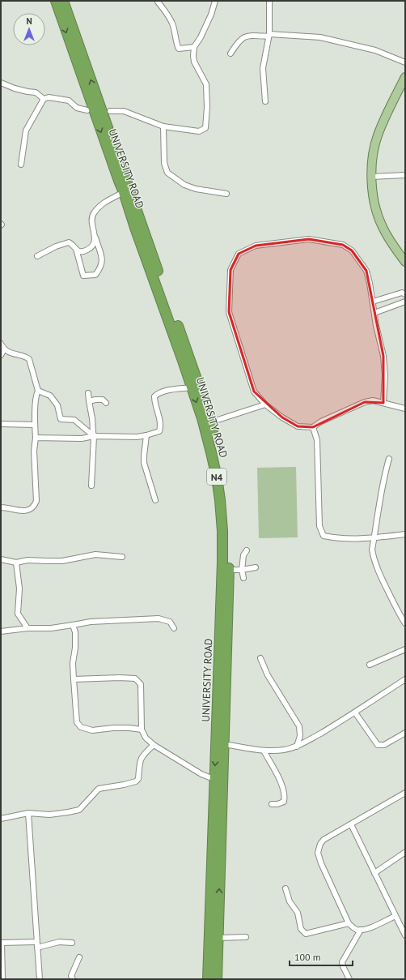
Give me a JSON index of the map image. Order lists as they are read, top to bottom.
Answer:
{
  "streets": {
    "highway": ["UNIVERSITY ROAD", "N4"]
  },
  "scale_bar": "100 m",
  "north": "top"
}
